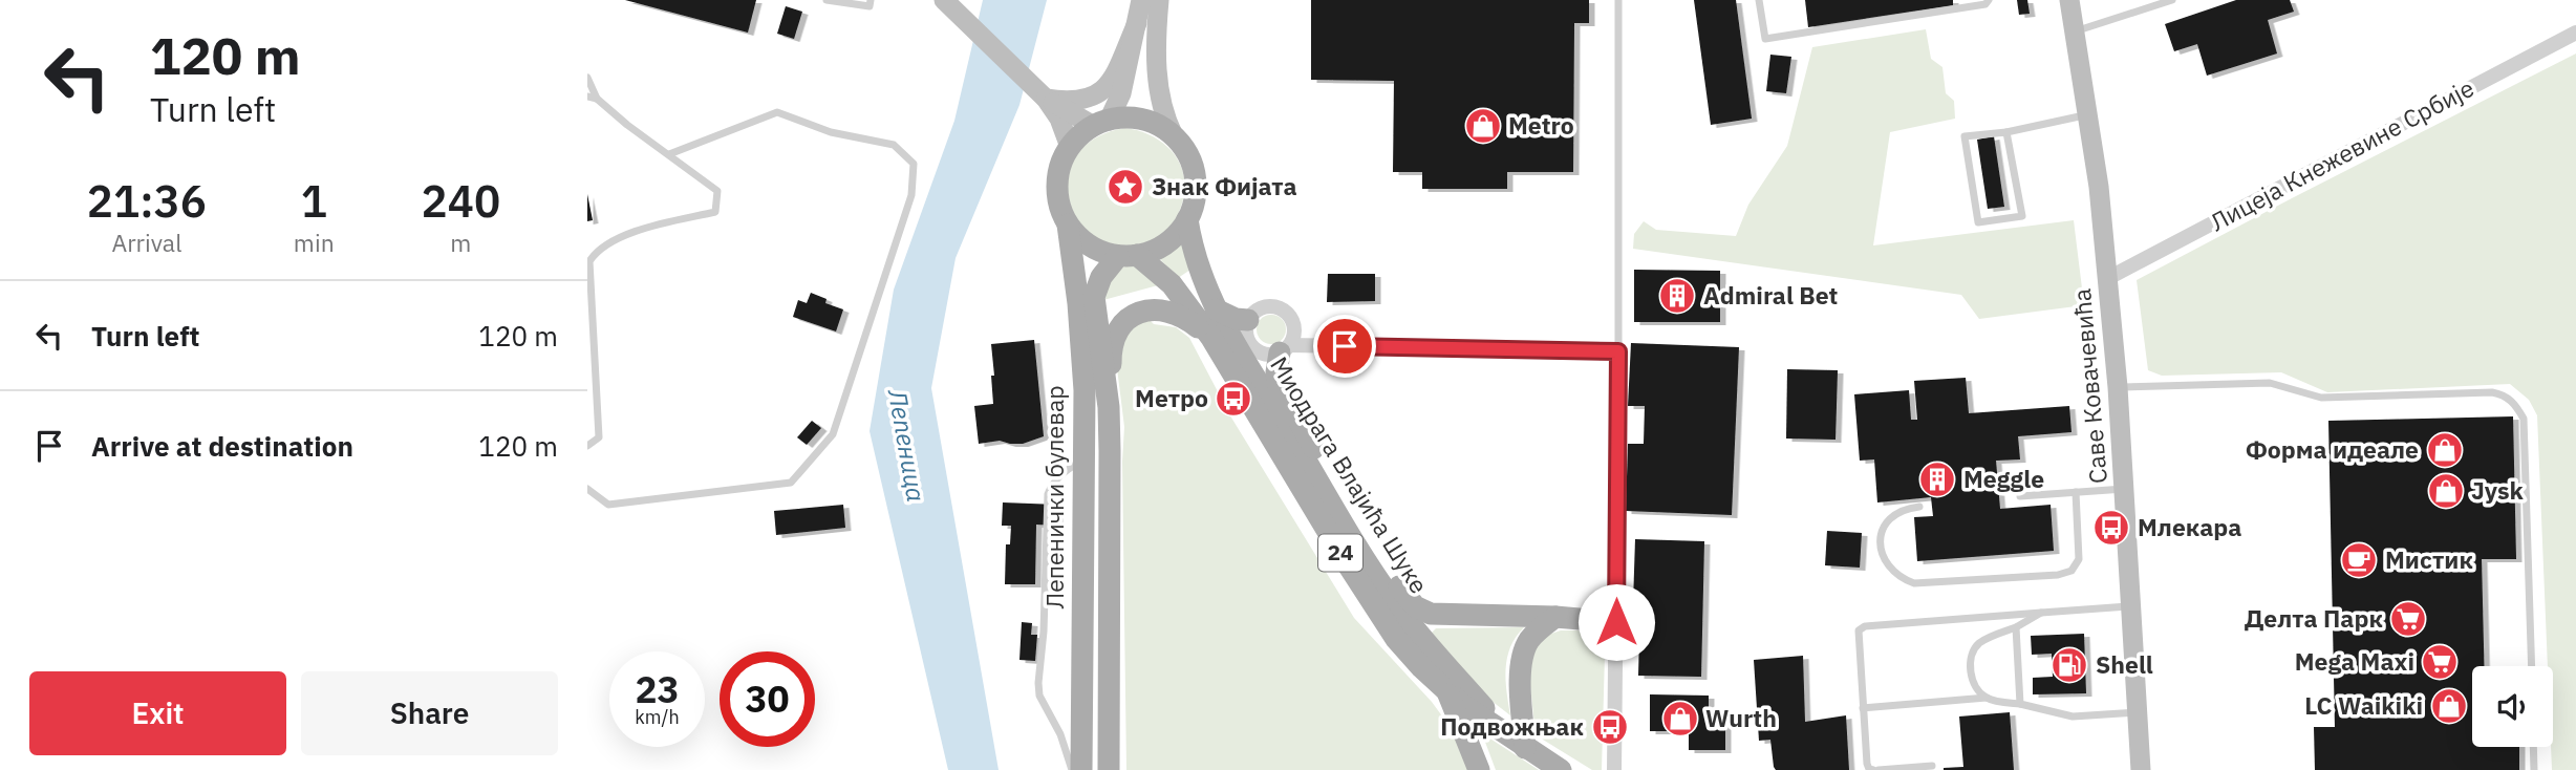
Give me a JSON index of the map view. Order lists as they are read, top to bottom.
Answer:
{
  "streets": {
    "main road": ["Миодрага Влајића Шуке", "Лепенички булевар", "24"],
    "street": ["Лицеја Кнежевине Србије", "Саве Ковачевића"]
  },
  "crossings": [
    ["Лицеја Кнежевине Србије", "Саве Ковачевића"],
    ["Миодрага Влајића Шуке", "Лепенички булевар"],
    ["Миодрага Влајића Шуке", "24"],
    ["Лепенички булевар", "24"]
  ],
  "water": ["Лепеница"],
  "places": {
    "shop": [
      "Metro",
      "Форма идеале",
      "Jysk",
      "LC Waikiki",
      "Wurth"
    ],
    "place": ["Знак Фијата"],
    "building": ["Admiral Bet", "Meggle"],
    "bus stop": ["Метро", "Млекара", "Подвожњак"],
    "cafe": ["Мистик"],
    "supermarket": ["Делта Парк", "Mega Maxi"],
    "fuel station": ["Shell"]
  },
  "page": {
    "turn": ["120 m", "Turn left"],
    "eta": [
      "21:36",
      "Arrival",
      "1",
      "min",
      "240",
      "m"
    ],
    "list": [
      {
        "name": "Turn left",
        "value": "120 m"
      },
      {
        "name": "Arrive at destination",
        "value": "120 m"
      }
    ],
    "speed": "23 km/h",
    "limit": "30",
    "buttons": ["Exit", "Share"]
  }
}
